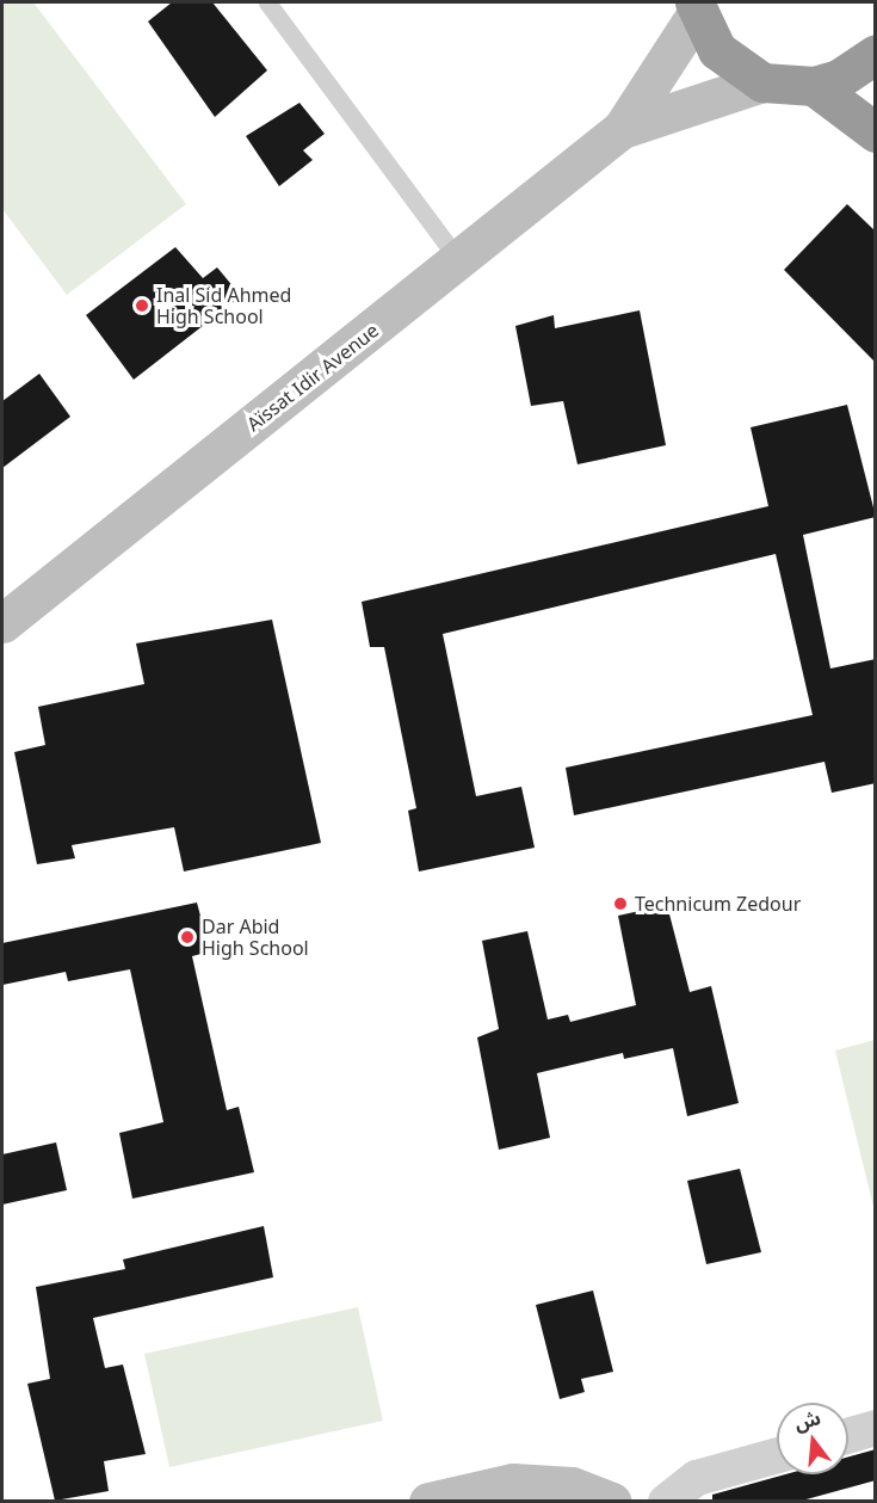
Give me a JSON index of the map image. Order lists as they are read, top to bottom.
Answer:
{
  "streets": {
    "main road": ["Aïssat Idir Avenue"]
  },
  "places": ["Inal Sid Ahmed High School", "Technicum Zedour", "Dar Abid High School"],
  "north": "top"
}
